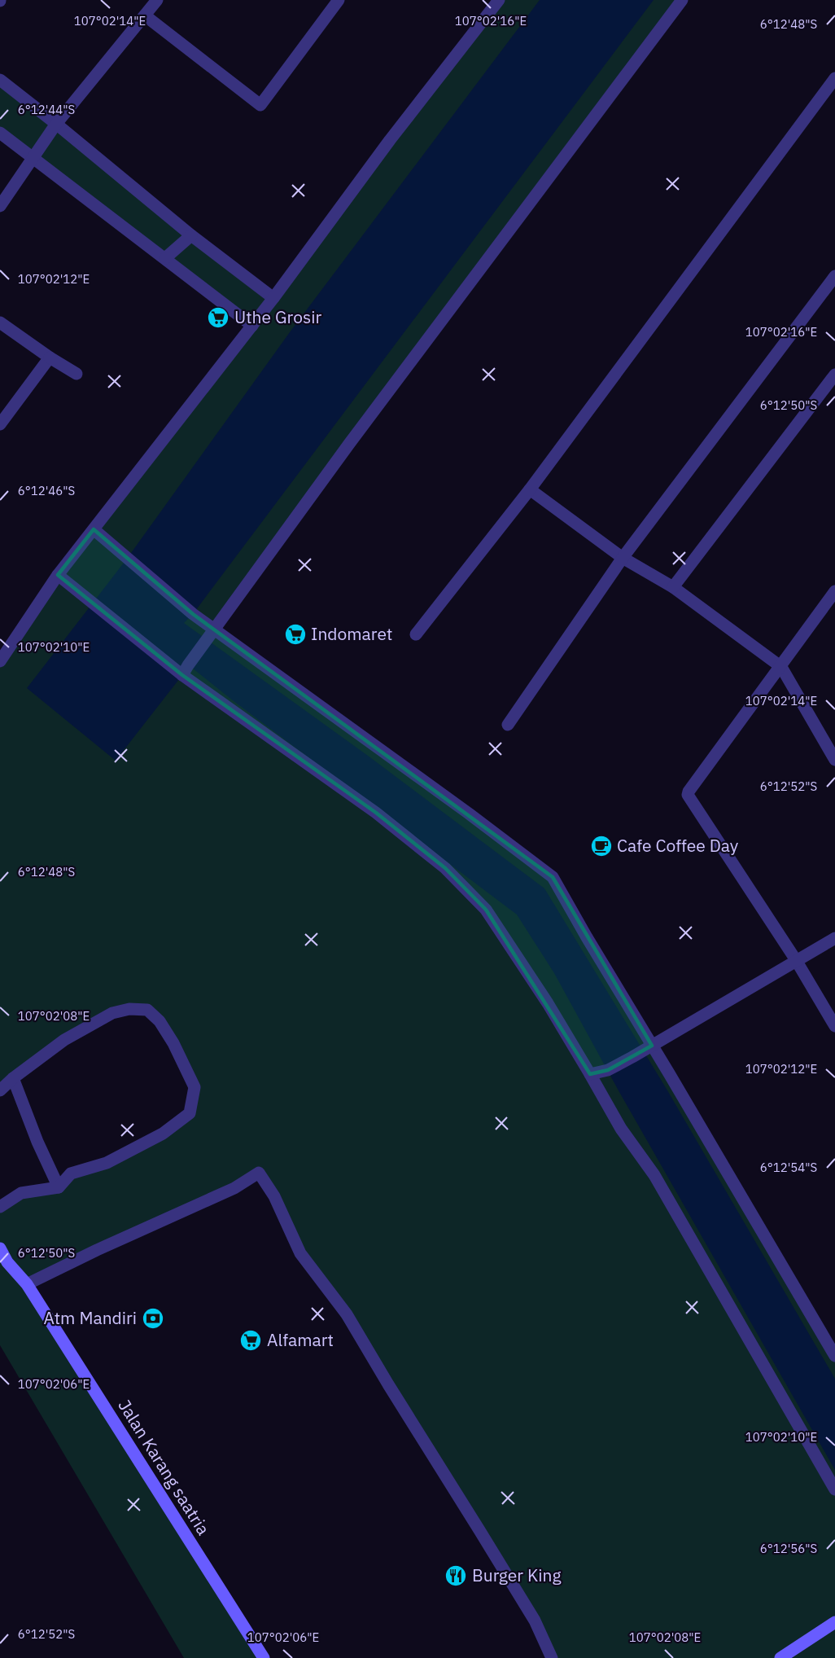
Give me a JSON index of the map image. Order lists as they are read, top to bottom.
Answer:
{
  "streets": {
    "street": ["Jalan Karang saatria"]
  },
  "places": {
    "supermarket": ["Uthe Grosir", "Indomaret", "Alfamart"],
    "cafe": ["Cafe Coffee Day"],
    "bank": ["Atm Mandiri"],
    "restaurant": ["Burger King"]
  },
  "coordinates": [
    "107°02'14\"E",
    "107°02'16\"E",
    "6°12'48\"S",
    "6°12'44\"S",
    "107°02'12\"E",
    "6°12'50\"S",
    "6°12'46\"S",
    "107°02'10\"E",
    "6°12'52\"S",
    "107°02'08\"E",
    "6°12'54\"S",
    "107°02'06\"E",
    "6°12'56\"S"
  ]
}
